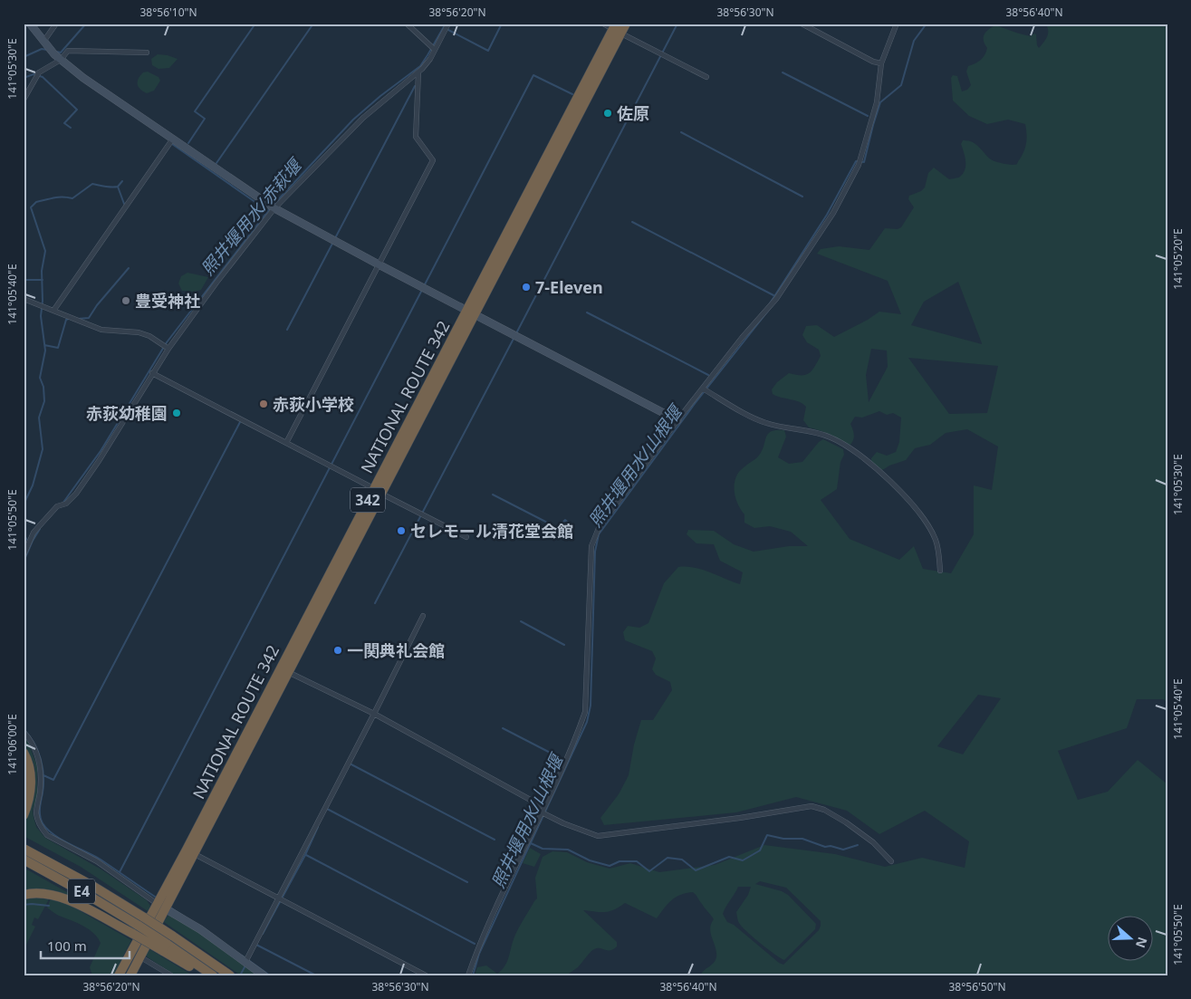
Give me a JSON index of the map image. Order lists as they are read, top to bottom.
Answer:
{
  "streets": {
    "highway": ["NATIONAL ROUTE 342", "342", "E4"]
  },
  "water": ["照井堰用水/赤萩堰", "照井堰用水/山根堰"],
  "places": [
    "佐原",
    "7-Eleven",
    "豊受神社",
    "赤荻小学校",
    "赤荻幼稚園",
    "セレモール清花堂会館",
    "一関典礼会館"
  ],
  "scale_bar": "100 m",
  "north": "right",
  "coordinates": [
    "38°56'10\"N",
    "38°56'20\"N",
    "38°56'30\"N",
    "38°56'40\"N",
    "141°05'30\"E",
    "141°05'20\"E",
    "141°05'40\"E",
    "141°05'50\"E",
    "141°06'00\"E",
    "38°56'50\"N"
  ]
}
